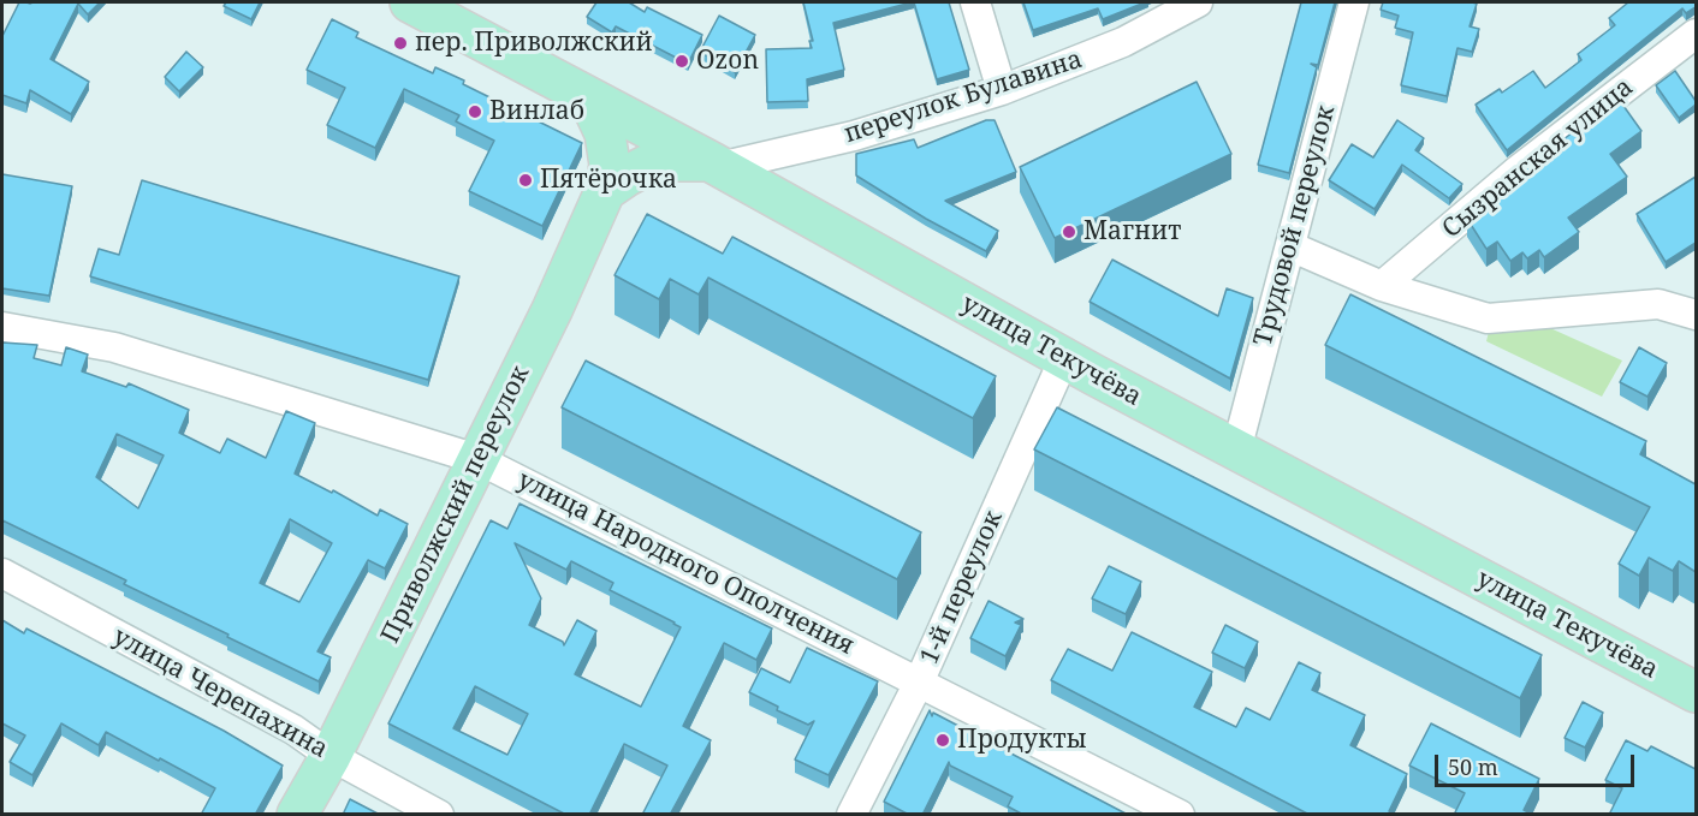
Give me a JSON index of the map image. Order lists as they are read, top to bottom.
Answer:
{
  "streets": {
    "main road": ["улица Текучёва", "Приволжский переулок"],
    "street": [
      "переулок Булавина",
      "Сызранская улица",
      "Трудовой переулок",
      "улица Народного Ополчения",
      "1-й переулок",
      "улица Черепахина"
    ]
  },
  "crossings": [
    ["переулок Булавина", "улица Текучёва"],
    ["Трудовой переулок", "улица Текучёва"],
    ["улица Текучёва", "Приволжский переулок"],
    ["улица Текучёва", "1-й переулок"],
    ["Приволжский переулок", "улица Народного Ополчения"],
    ["Приволжский переулок", "улица Черепахина"],
    ["улица Народного Ополчения", "1-й переулок"]
  ],
  "places": [
    "пер. Приволжский",
    "Ozon",
    "Винлаб",
    "Пятёрочка",
    "Магнит",
    "Продукты"
  ],
  "scale_bar": "50 m"
}
